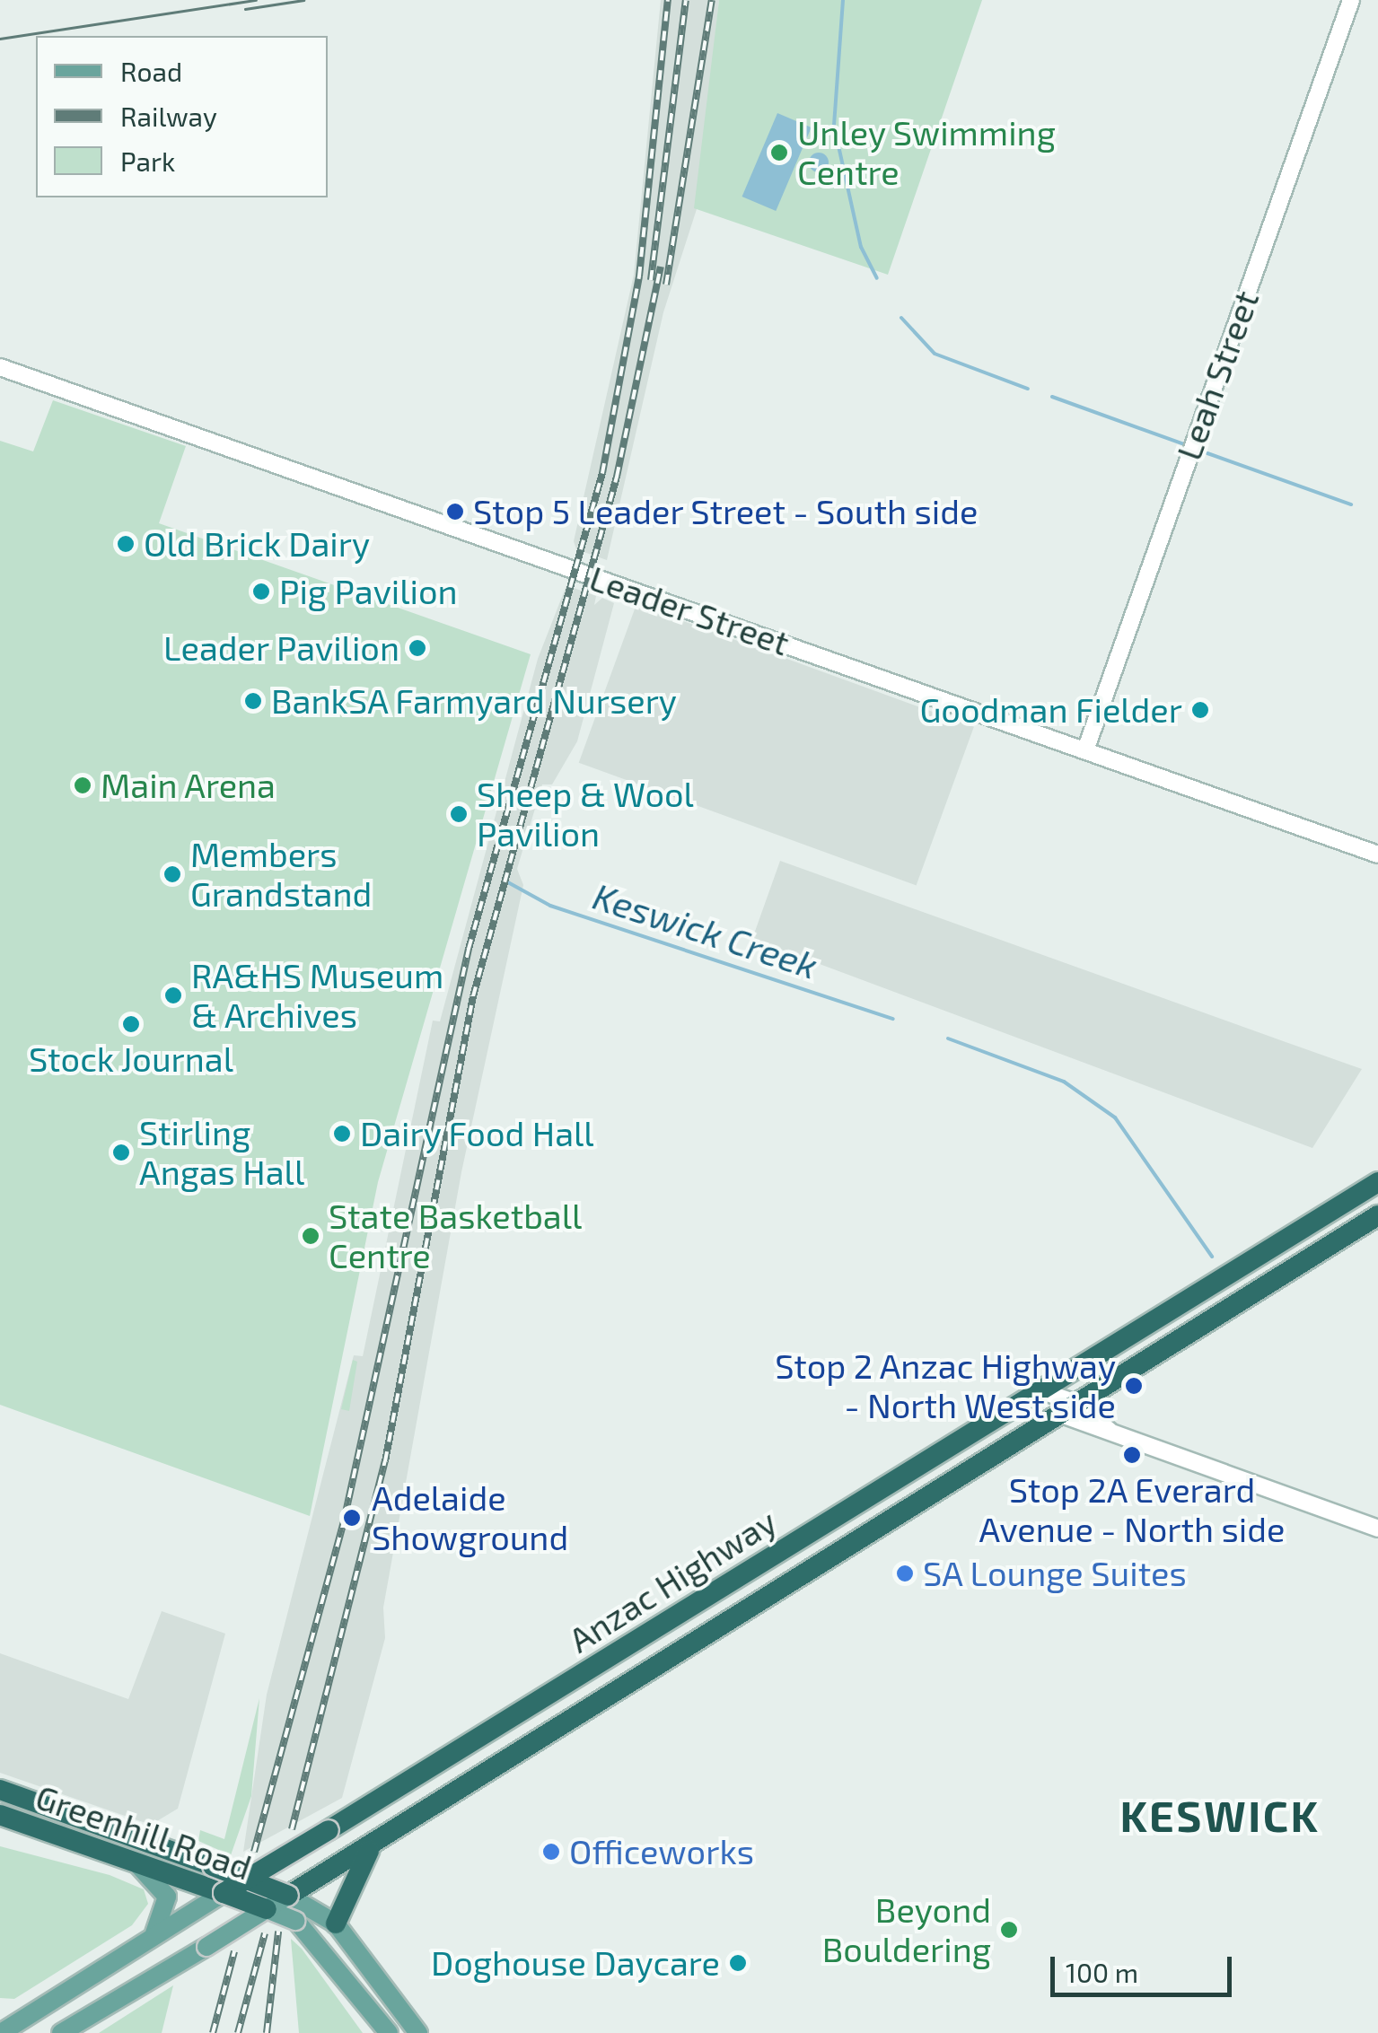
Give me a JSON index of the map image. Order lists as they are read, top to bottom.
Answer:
{
  "streets": {
    "highway": ["Anzac Highway", "Greenhill Road"],
    "main road": ["Leah Street", "Leader Street"]
  },
  "crossings": [
    ["Leah Street", "Leader Street"],
    ["Anzac Highway", "Greenhill Road"]
  ],
  "districts": ["KESWICK"],
  "water": ["Keswick Creek"],
  "places": [
    "Unley Swimming Centre",
    "Stop 5 Leader Street - South side",
    "Old Brick Dairy",
    "Pig Pavilion",
    "Leader Pavilion",
    "BankSA Farmyard Nursery",
    "Goodman Fielder",
    "Main Arena",
    "Sheep & Wool Pavilion",
    "Members Grandstand",
    "RA&HS Museum & Archives",
    "Stock Journal",
    "Dairy Food Hall",
    "Stirling Angas Hall",
    "State Basketball Centre",
    "Stop 2 Anzac Highway - North West side",
    "Stop 2A Everard Avenue - North side",
    "Adelaide Showground",
    "SA Lounge Suites",
    "Officeworks",
    "Beyond Bouldering",
    "Doghouse Daycare"
  ],
  "legend": ["Road", "Railway", "Park"],
  "scale_bar": "100 m"
}
